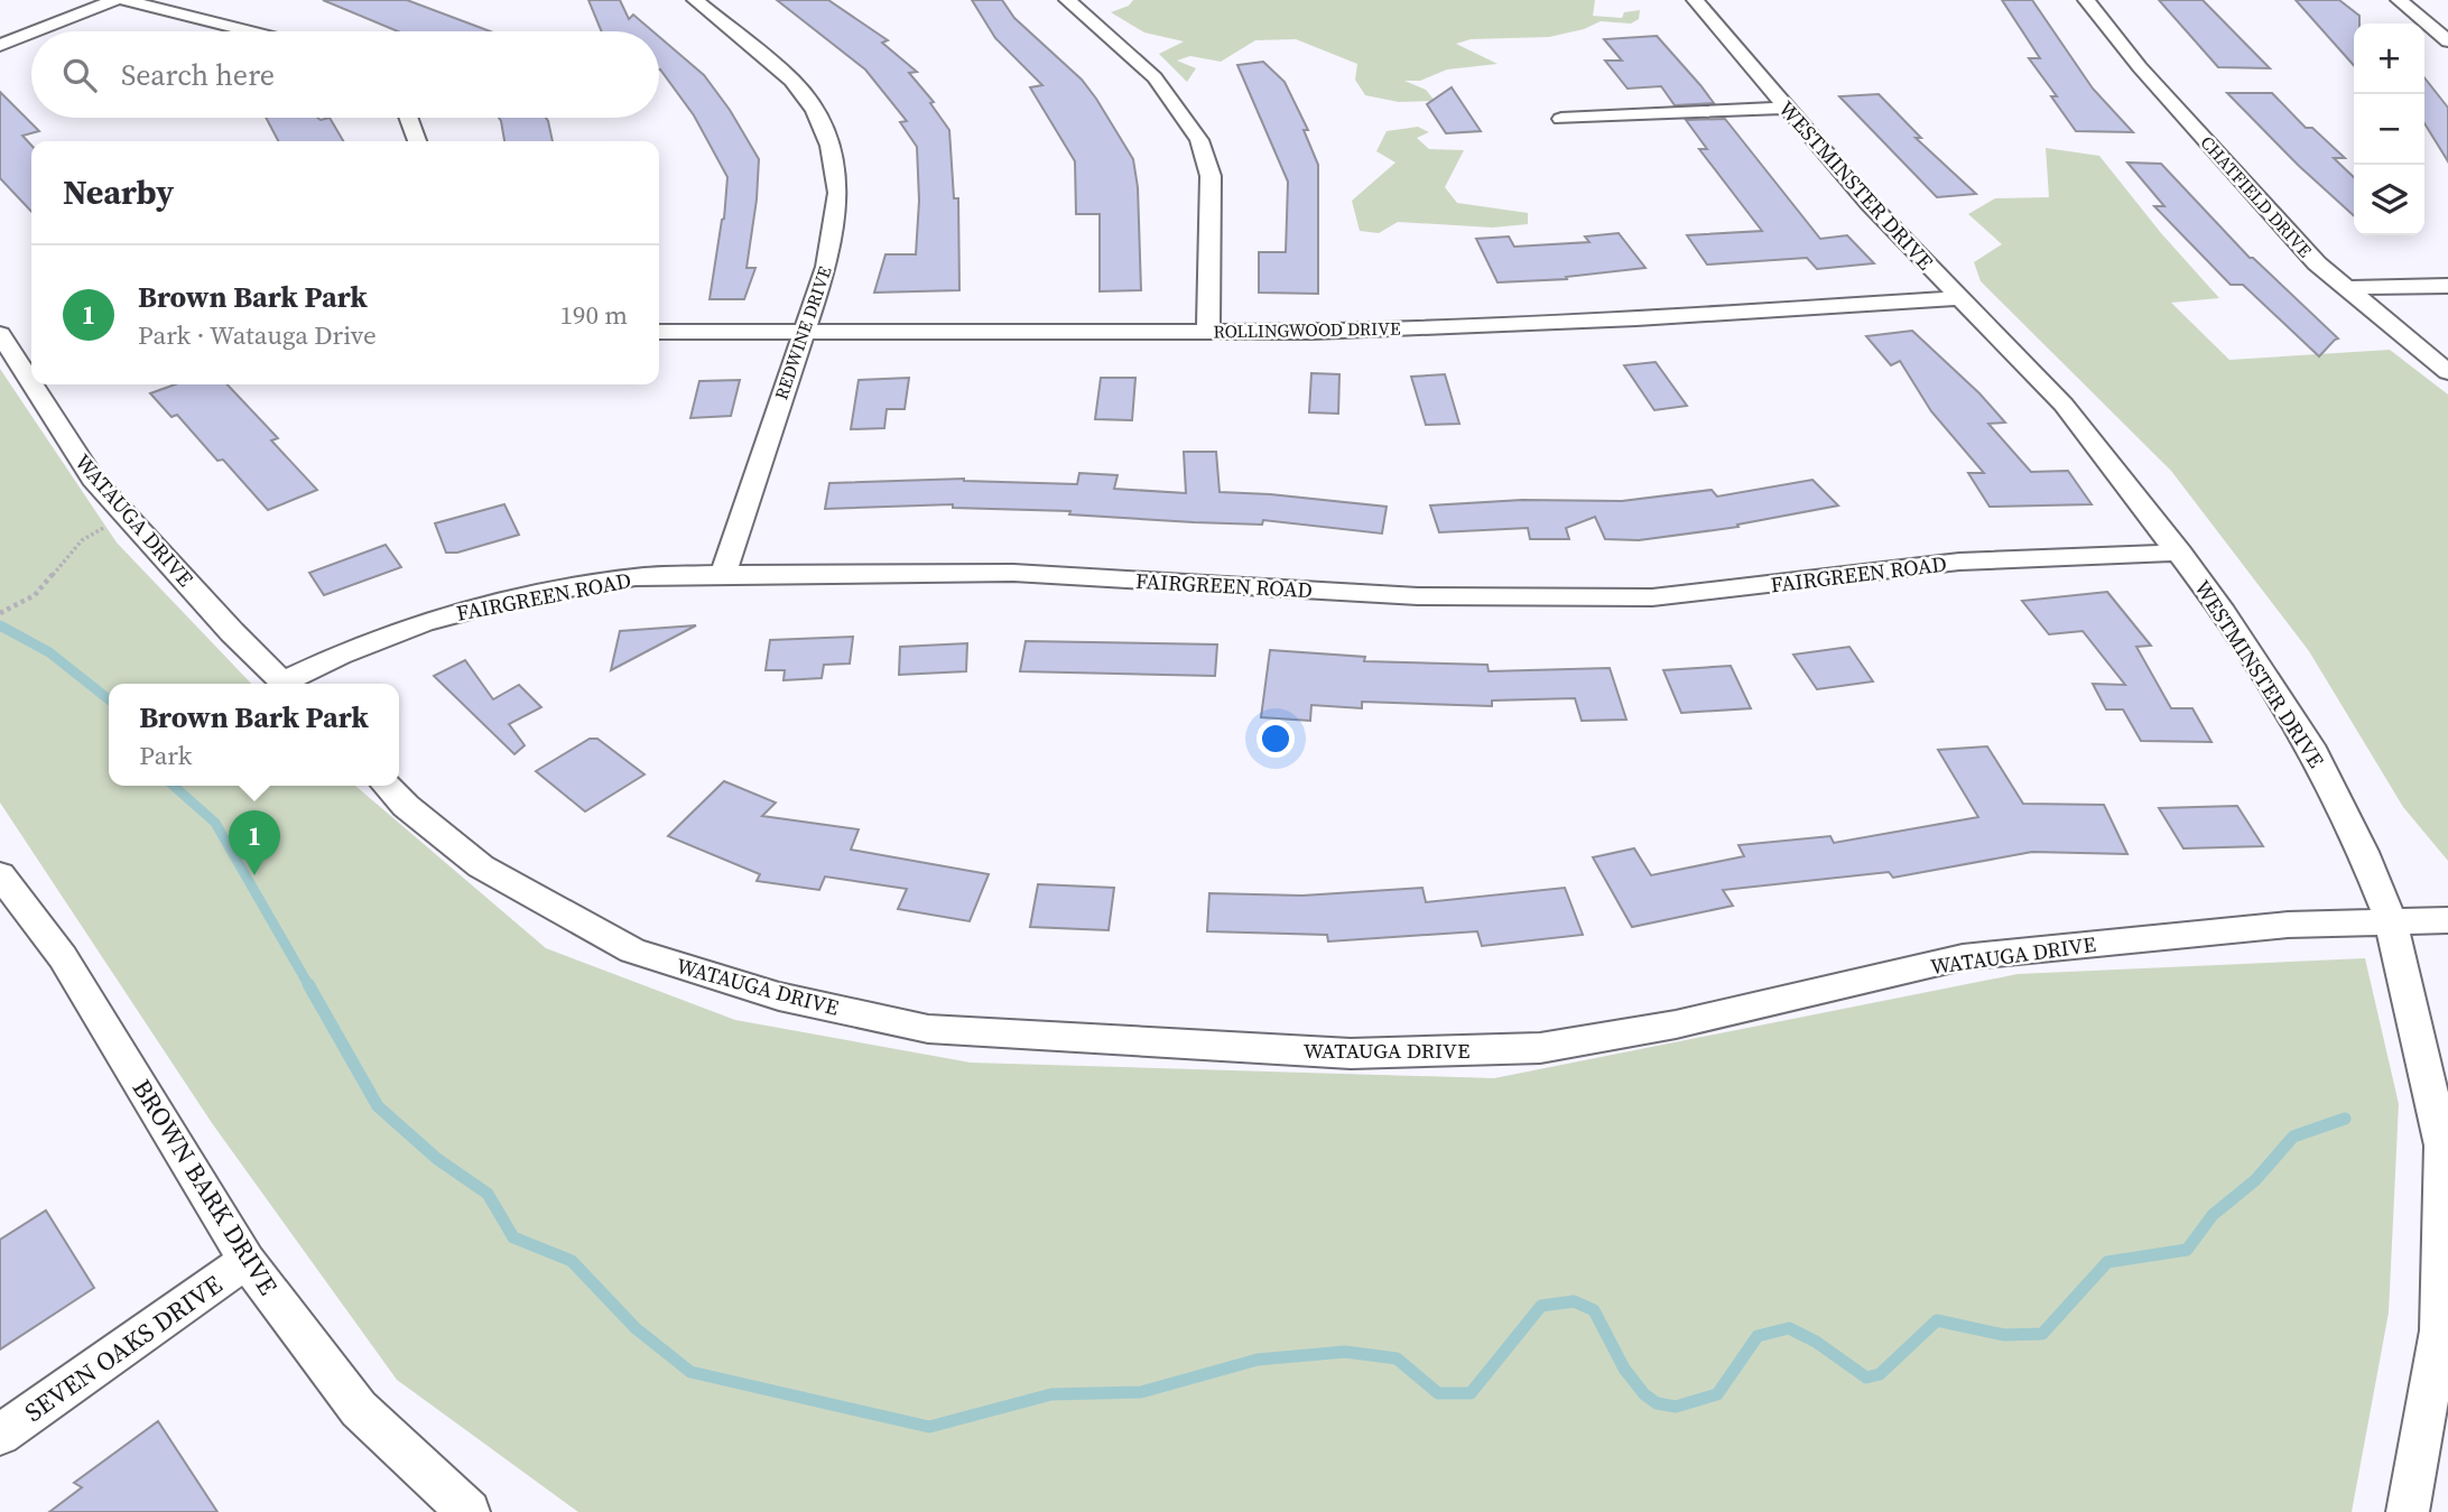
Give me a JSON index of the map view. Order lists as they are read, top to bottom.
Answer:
{
  "streets": {
    "street": [
      "WESTMINSTER DRIVE",
      "CHATFIELD DRIVE",
      "ROLLINGWOOD DRIVE",
      "REDWINE DRIVE",
      "WATAUGA DRIVE",
      "FAIRGREEN ROAD",
      "BROWN BARK DRIVE",
      "SEVEN OAKS DRIVE"
    ]
  },
  "crossings": [
    ["WESTMINSTER DRIVE", "ROLLINGWOOD DRIVE"],
    ["WESTMINSTER DRIVE", "WATAUGA DRIVE"],
    ["WESTMINSTER DRIVE", "FAIRGREEN ROAD"],
    ["ROLLINGWOOD DRIVE", "REDWINE DRIVE"],
    ["REDWINE DRIVE", "FAIRGREEN ROAD"],
    ["BROWN BARK DRIVE", "SEVEN OAKS DRIVE"]
  ],
  "page": {
    "map_buttons": ["+", "−"],
    "search": "Search here",
    "heading": "Nearby",
    "list": [
      {
        "mark": "1",
        "name": "Brown Bark Park",
        "note": "Park · Watauga Drive",
        "value": "190 m"
      }
    ],
    "popup": ["Brown Bark Park", "Park"],
    "pins": "1"
  }
}
